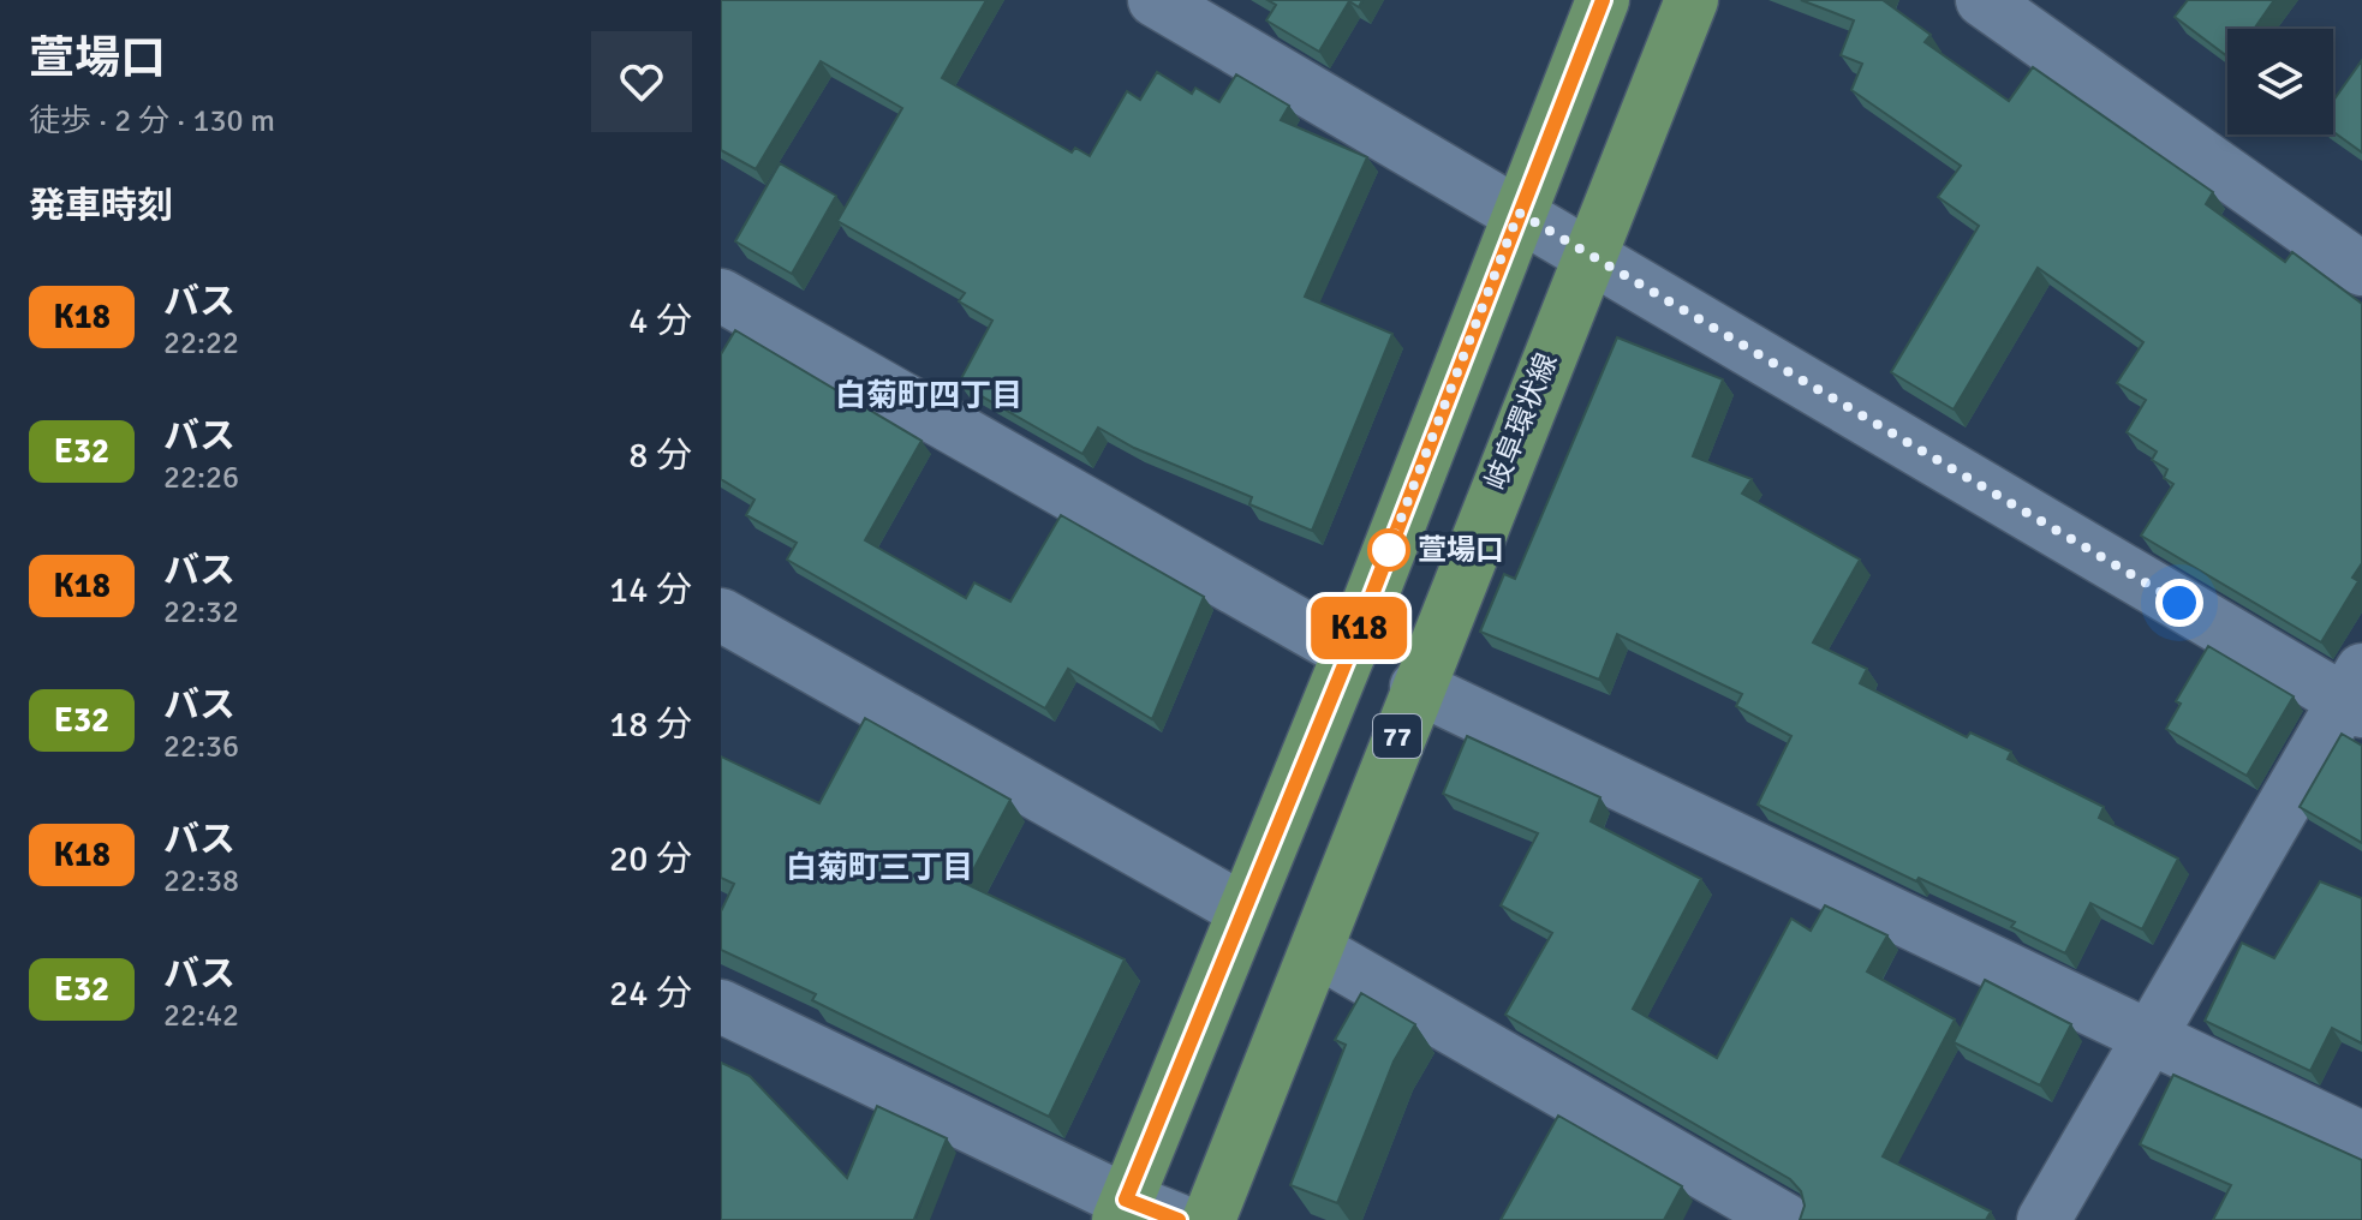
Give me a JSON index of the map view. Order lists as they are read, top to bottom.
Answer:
{
  "streets": {
    "main road": ["岐阜環状線", "77"]
  },
  "districts": ["白菊町四丁目", "白菊町三丁目"],
  "places": ["萱場口"],
  "lines": ["bus line K18"],
  "page": {
    "heading": [
      ["萱場口", "徒歩 · 2 分 · 130 m"],
      "発車時刻"
    ],
    "on_map": "K18",
    "list": [
      {
        "mark": "K18",
        "name": "バス",
        "note": "22:22",
        "value": "4 分"
      },
      {
        "mark": "E32",
        "name": "バス",
        "note": "22:26",
        "value": "8 分"
      },
      {
        "mark": "K18",
        "name": "バス",
        "note": "22:32",
        "value": "14 分"
      },
      {
        "mark": "E32",
        "name": "バス",
        "note": "22:36",
        "value": "18 分"
      },
      {
        "mark": "K18",
        "name": "バス",
        "note": "22:38",
        "value": "20 分"
      },
      {
        "mark": "E32",
        "name": "バス",
        "note": "22:42",
        "value": "24 分"
      }
    ]
  }
}
